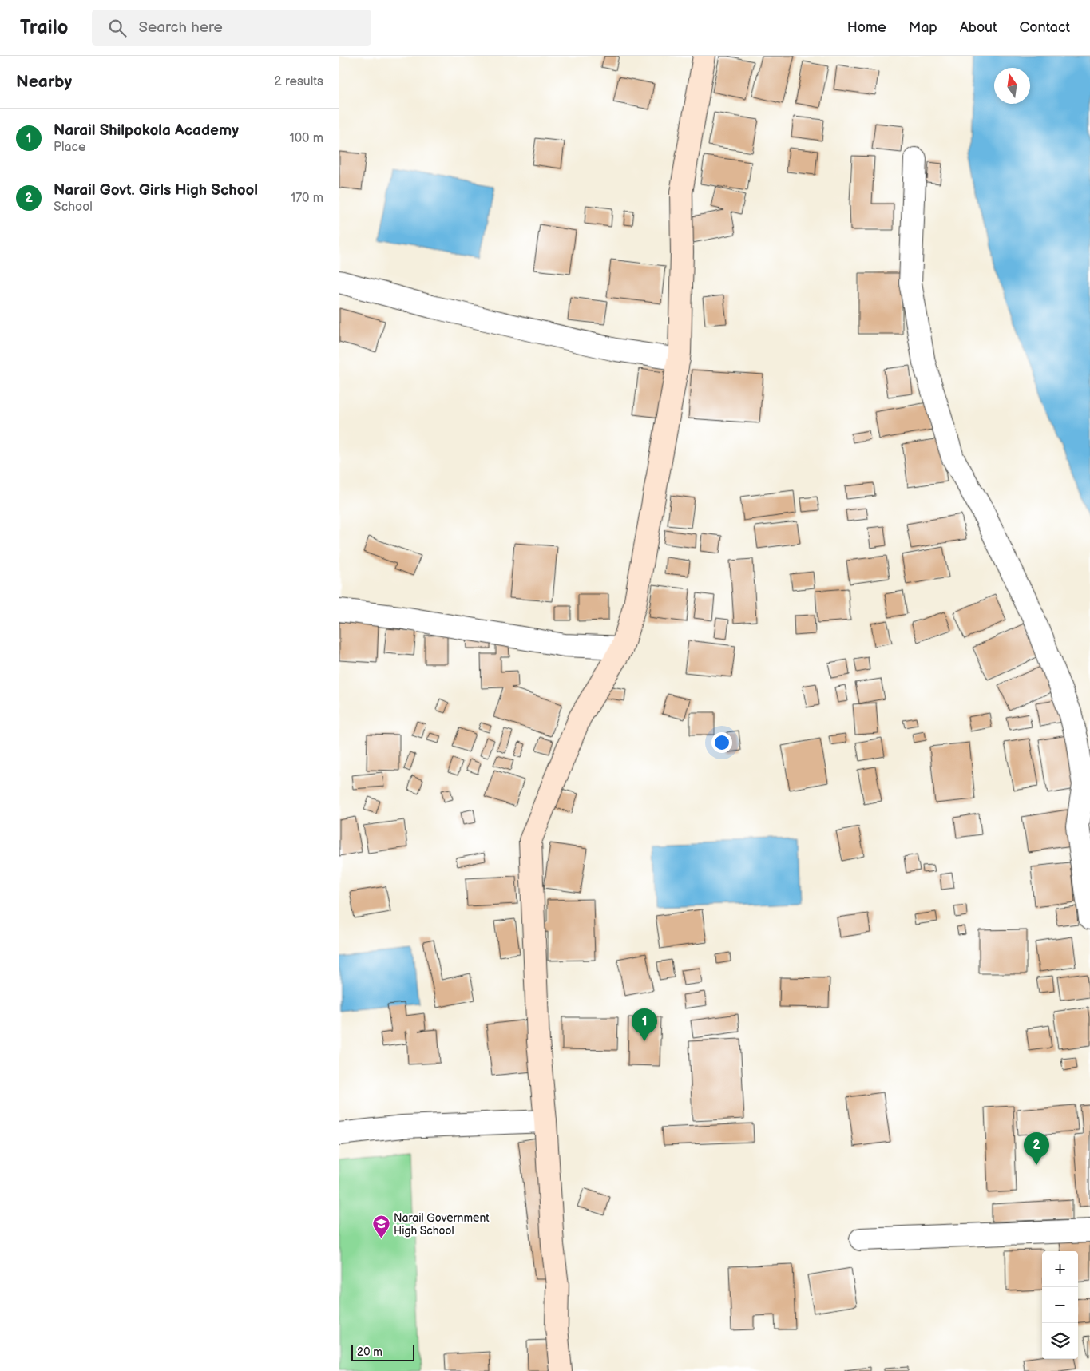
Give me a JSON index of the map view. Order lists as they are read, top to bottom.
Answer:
{
  "places": {
    "school or university": ["Narail Government High School"]
  },
  "scale_bar": "20 m",
  "north": "top",
  "page": {
    "header": "Trailo",
    "search": "Search here",
    "nav": [
      "Home",
      "Map",
      "About",
      "Contact"
    ],
    "heading": ["Nearby", "2 results"],
    "list": [
      {
        "mark": "1",
        "name": "Narail Shilpokola Academy",
        "note": "Place",
        "value": "100 m"
      },
      {
        "mark": "2",
        "name": "Narail Govt. Girls High School",
        "note": "School",
        "value": "170 m"
      }
    ],
    "pins": ["1", "2"],
    "map_buttons": ["+", "−"],
    "scale": "20 m"
  }
}
